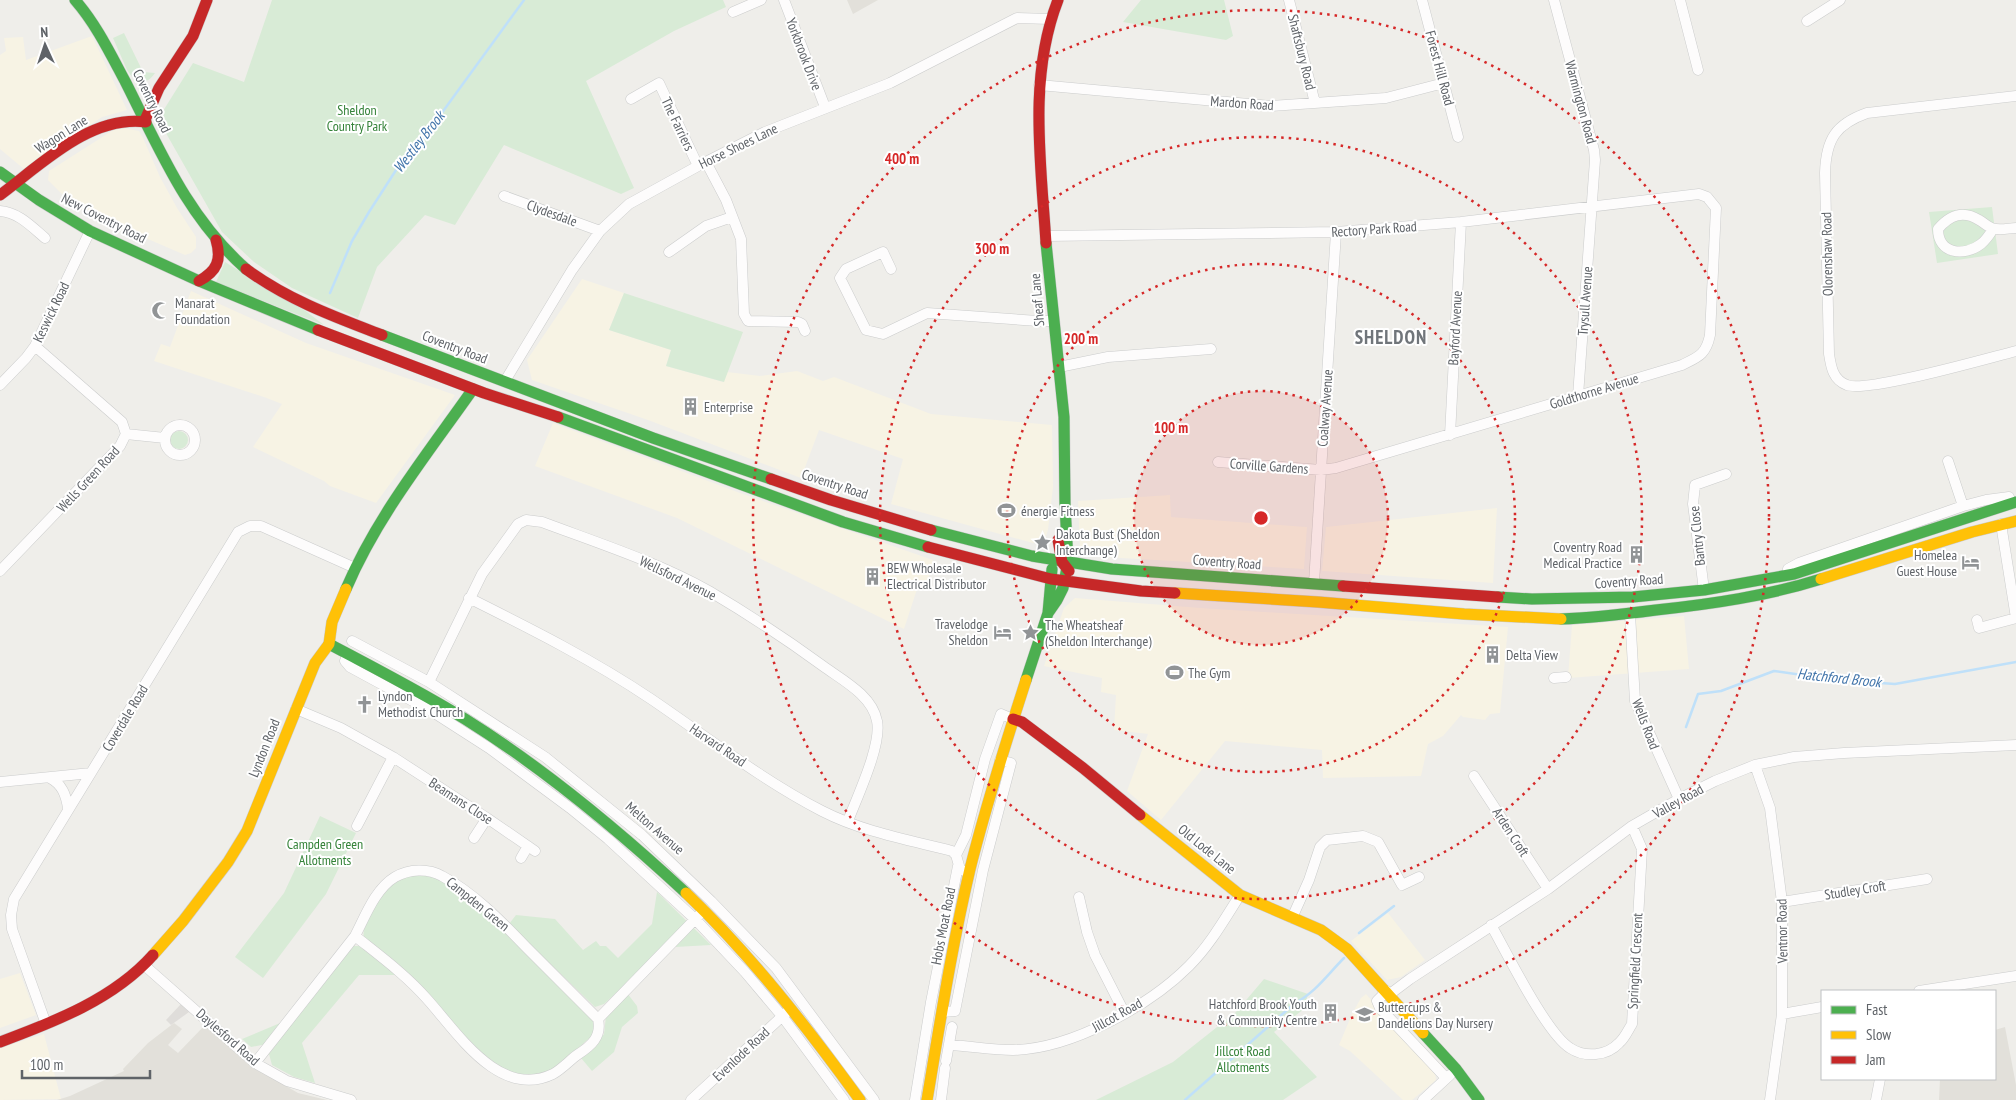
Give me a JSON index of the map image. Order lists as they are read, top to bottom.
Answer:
{
  "streets": {
    "main road": [
      "Coventry Road",
      "Wagon Lane",
      "New Coventry Road",
      "Sheaf Lane",
      "Lyndon Road",
      "Melton Avenue",
      "Old Lode Lane",
      "Hobs Moat Road"
    ],
    "street": [
      "Shaftsbury Road",
      "Yorkbrook Drive",
      "Forest Hill Road",
      "Warmington Road",
      "Mardon Road",
      "The Farriers",
      "Horse Shoes Lane",
      "Clydesdale",
      "Rectory Park Road",
      "Olorenshaw Road",
      "Trysull Avenue",
      "Keswick Road",
      "Bayford Avenue",
      "Goldthorne Avenue",
      "Coalway Avenue",
      "Corville Gardens",
      "Wells Green Road",
      "Bantry Close",
      "Wellsford Avenue",
      "Coverdale Road",
      "Wells Road",
      "Harvard Road",
      "Beamans Close",
      "Valley Road",
      "Arden Croft",
      "Studley Croft",
      "Campden Green",
      "Ventnor Road",
      "Springfield Crescent",
      "Jillcot Road",
      "Daylesford Road",
      "Evenlode Road"
    ]
  },
  "crossings": [
    ["Shaftsbury Road", "Mardon Road"],
    ["Yorkbrook Drive", "Horse Shoes Lane"],
    ["Forest Hill Road", "Mardon Road"],
    ["Coventry Road", "Wagon Lane"],
    ["Coventry Road", "Horse Shoes Lane"],
    ["Coventry Road", "New Coventry Road"],
    ["Coventry Road", "Sheaf Lane"],
    ["Coventry Road", "Coalway Avenue"],
    ["Coventry Road", "Bantry Close"],
    ["Coventry Road", "Lyndon Road"],
    ["Coventry Road", "Hobs Moat Road"],
    ["Warmington Road", "Rectory Park Road"],
    ["Warmington Road", "Trysull Avenue"],
    ["Mardon Road", "Sheaf Lane"],
    ["The Farriers", "Horse Shoes Lane"],
    ["Wagon Lane", "New Coventry Road"],
    ["Horse Shoes Lane", "Clydesdale"],
    ["Horse Shoes Lane", "Sheaf Lane"],
    ["New Coventry Road", "Keswick Road"],
    ["Rectory Park Road", "Sheaf Lane"],
    ["Rectory Park Road", "Trysull Avenue"],
    ["Rectory Park Road", "Bayford Avenue"],
    ["Rectory Park Road", "Goldthorne Avenue"],
    ["Rectory Park Road", "Coalway Avenue"],
    ["Sheaf Lane", "Hobs Moat Road"],
    ["Trysull Avenue", "Goldthorne Avenue"],
    ["Keswick Road", "Wells Green Road"],
    ["Bayford Avenue", "Goldthorne Avenue"],
    ["Goldthorne Avenue", "Coalway Avenue"],
    ["Goldthorne Avenue", "Corville Gardens"],
    ["Coalway Avenue", "Corville Gardens"],
    ["Wellsford Avenue", "Harvard Road"],
    ["Wellsford Avenue", "Melton Avenue"],
    ["Coverdale Road", "Lyndon Road"],
    ["Wells Road", "Valley Road"],
    ["Lyndon Road", "Beamans Close"],
    ["Lyndon Road", "Melton Avenue"],
    ["Lyndon Road", "Daylesford Road"],
    ["Valley Road", "Arden Croft"],
    ["Valley Road", "Old Lode Lane"],
    ["Valley Road", "Ventnor Road"],
    ["Valley Road", "Springfield Crescent"],
    ["Melton Avenue", "Evenlode Road"],
    ["Old Lode Lane", "Hobs Moat Road"],
    ["Old Lode Lane", "Jillcot Road"],
    ["Studley Croft", "Ventnor Road"],
    ["Campden Green", "Daylesford Road"]
  ],
  "districts": ["SHELDON"],
  "water": ["Westley Brook", "Hatchford Brook"],
  "parks": ["Sheldon Country Park", "Campden Green Allotments", "Jillcot Road Allotments"],
  "places": {
    "mosque": ["Manarat Foundation"],
    "building": [
      "Enterprise",
      "Coventry Road Medical Practice",
      "BEW Wholesale Electrical Distributor",
      "Delta View",
      "Hatchford Brook Youth & Community Centre"
    ],
    "sports": ["énergie Fitness", "The Gym"],
    "place": ["Dakota Bust (Sheldon Interchange)", "The Wheatsheaf (Sheldon Interchange)"],
    "hotel": ["Homelea Guest House", "Travelodge Sheldon"],
    "church": ["Lyndon Methodist Church"],
    "school or university": ["Buttercups & Dandelions Day Nursery"]
  },
  "legend": ["Fast", "Slow", "Jam"],
  "scale_bar": "100 m",
  "north": "top",
  "rings": [
    "400 m",
    "300 m",
    "200 m",
    "100 m"
  ]
}
